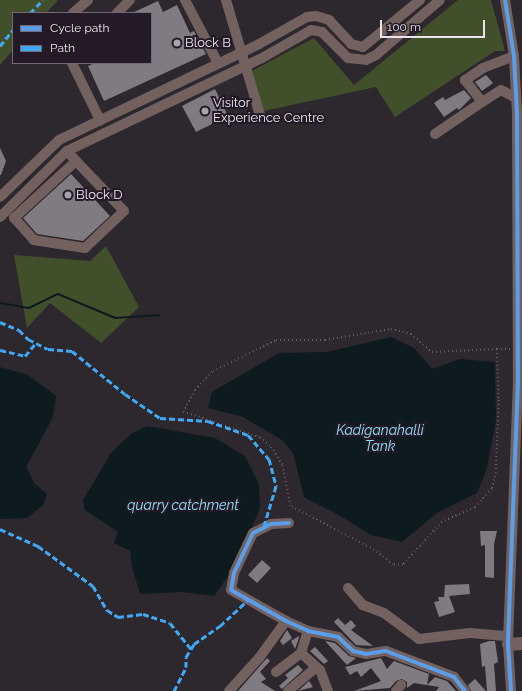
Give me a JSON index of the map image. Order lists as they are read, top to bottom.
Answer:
{
  "water": ["Kadiganahalli Tank", "quarry catchment"],
  "places": ["Block B", "Visitor Experience Centre", "Block D"],
  "legend": ["Cycle path", "Path"],
  "scale_bar": "100 m"
}
